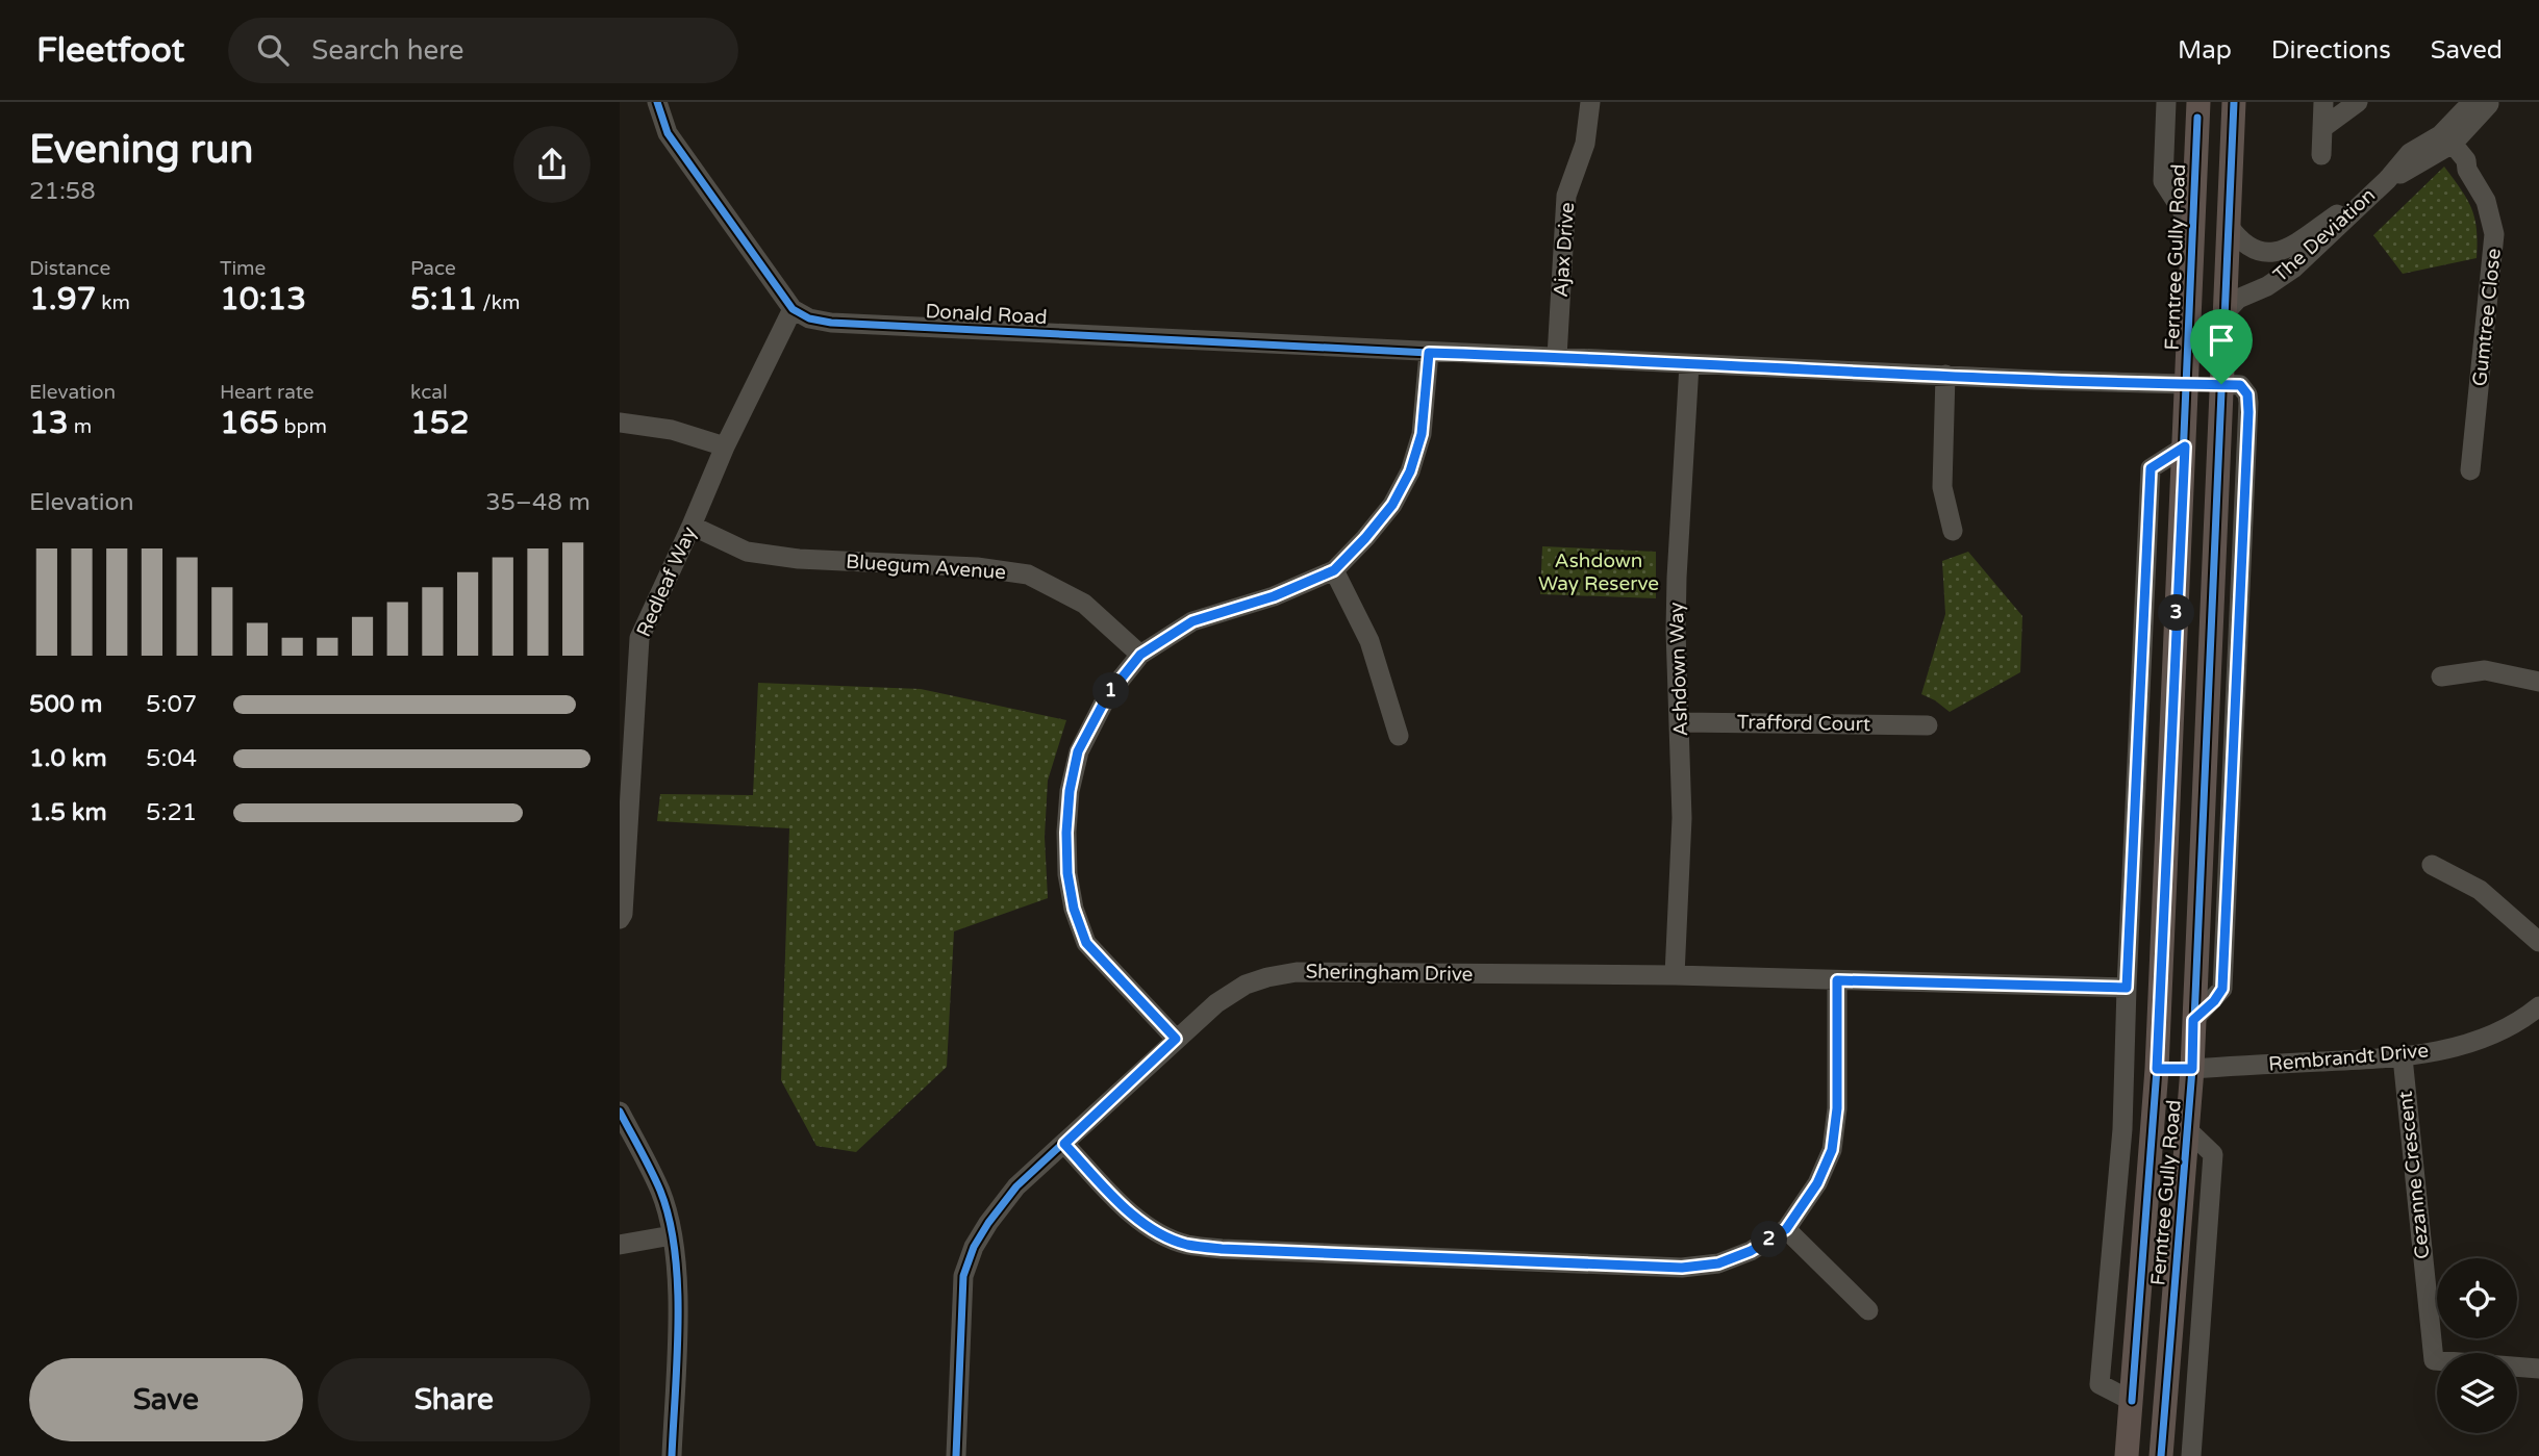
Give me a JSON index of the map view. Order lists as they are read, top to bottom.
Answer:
{
  "streets": {
    "main road": ["Ferntree Gully Road"],
    "street": [
      "The Deviation",
      "Ajax Drive",
      "Donald Road",
      "Gumtree Close",
      "Bluegum Avenue",
      "Redleaf Way",
      "Ashdown Way",
      "Trafford Court",
      "Sheringham Drive",
      "Rembrandt Drive",
      "Cezanne Crescent"
    ]
  },
  "crossings": [
    ["The Deviation", "Ferntree Gully Road"],
    ["The Deviation", "Gumtree Close"],
    ["Ajax Drive", "Donald Road"],
    ["Ferntree Gully Road", "Donald Road"],
    ["Ferntree Gully Road", "Rembrandt Drive"],
    ["Donald Road", "Redleaf Way"],
    ["Donald Road", "Ashdown Way"],
    ["Bluegum Avenue", "Redleaf Way"],
    ["Ashdown Way", "Trafford Court"],
    ["Ashdown Way", "Sheringham Drive"],
    ["Rembrandt Drive", "Cezanne Crescent"]
  ],
  "parks": ["Ashdown Way Reserve"],
  "page": {
    "header": "Fleetfoot",
    "search": "Search here",
    "nav": ["Map", "Directions", "Saved"],
    "heading": ["Evening run", "21:58"],
    "stats": [
      ["Distance", "1.97 km"],
      ["Time", "10:13"],
      ["Pace", "5:11 /km"],
      ["Elevation", "13 m"],
      ["Heart rate", "165 bpm"],
      ["kcal", "152"]
    ],
    "chart": ["Elevation", "35–48 m"],
    "pins": ["3", "1", "2"],
    "list": [
      {
        "name": "500 m",
        "note": "5:07"
      },
      {
        "name": "1.0 km",
        "note": "5:04"
      },
      {
        "name": "1.5 km",
        "note": "5:21"
      }
    ],
    "buttons": ["Save", "Share"]
  }
}
